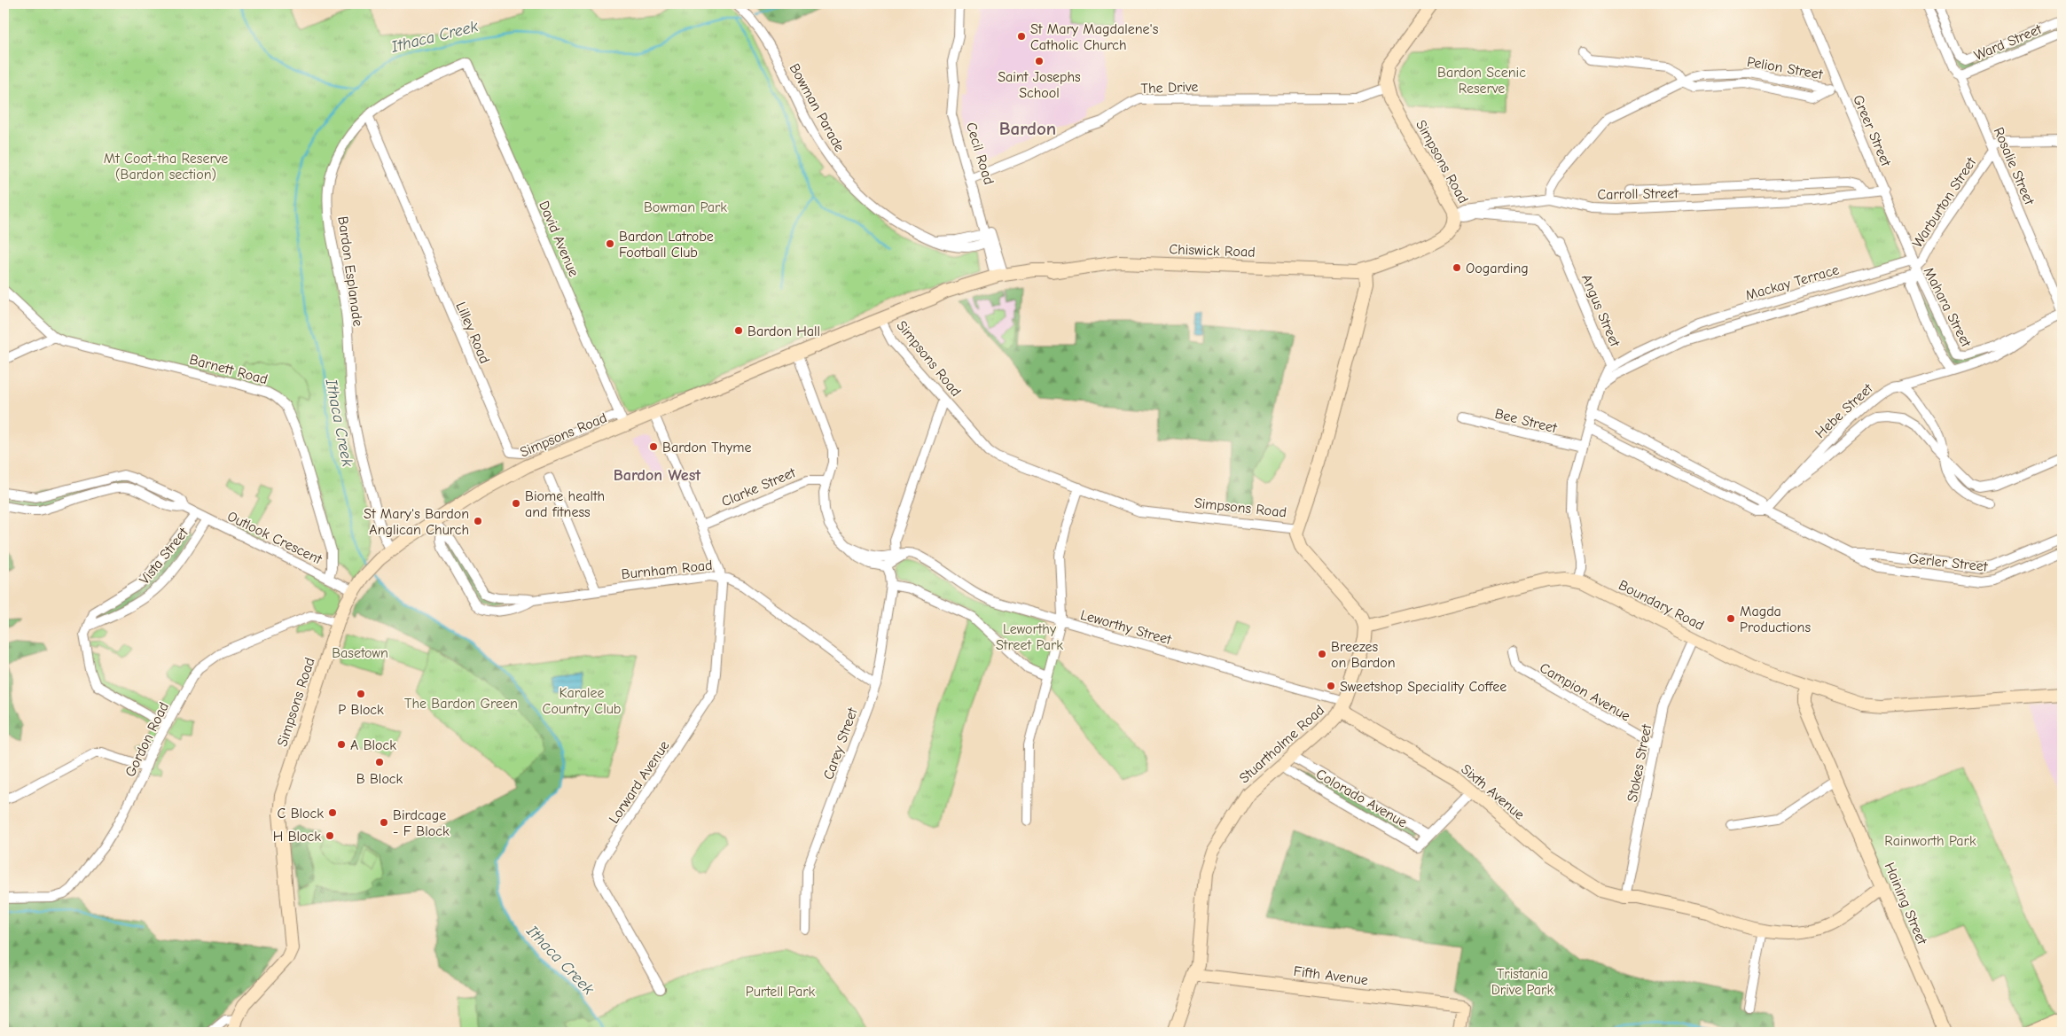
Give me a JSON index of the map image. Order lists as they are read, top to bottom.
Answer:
{
  "streets": {
    "main road": [
      "Simpsons Road",
      "Chiswick Road",
      "Boundary Road",
      "Stuartholme Road",
      "Sixth Avenue",
      "Haining Street",
      "Fifth Avenue"
    ],
    "street": [
      "Ward Street",
      "Pelion Street",
      "The Drive",
      "Bowman Parade",
      "Greer Street",
      "Cecil Road",
      "Rosalie Street",
      "Carroll Street",
      "Warburton Street",
      "David Avenue",
      "Bardon Esplanade",
      "Mackay Terrace",
      "Mahara Street",
      "Angus Street",
      "Lilley Road",
      "Barnett Road",
      "Hebe Street",
      "Bee Street",
      "Clarke Street",
      "Outlook Crescent",
      "Vista Street",
      "Gerler Street",
      "Burnham Road",
      "Leworthy Street",
      "Campion Avenue",
      "Gordon Road",
      "Carey Street",
      "Stokes Street",
      "Lorward Avenue",
      "Colorado Avenue"
    ]
  },
  "crossings": [
    ["Ward Street", "Rosalie Street"],
    ["Pelion Street", "Greer Street"],
    ["Pelion Street", "Carroll Street"],
    ["The Drive", "Cecil Road"],
    ["The Drive", "Simpsons Road"],
    ["Bowman Parade", "Cecil Road"],
    ["Greer Street", "Carroll Street"],
    ["Greer Street", "Warburton Street"],
    ["Greer Street", "Mackay Terrace"],
    ["Greer Street", "Mahara Street"],
    ["Cecil Road", "Chiswick Road"],
    ["Simpsons Road", "Carroll Street"],
    ["Simpsons Road", "David Avenue"],
    ["Simpsons Road", "Chiswick Road"],
    ["Simpsons Road", "Bardon Esplanade"],
    ["Simpsons Road", "Outlook Crescent"],
    ["Simpsons Road", "Burnham Road"],
    ["Simpsons Road", "Gordon Road"],
    ["Rosalie Street", "Warburton Street"],
    ["Rosalie Street", "Mahara Street"],
    ["Warburton Street", "Mackay Terrace"],
    ["Warburton Street", "Mahara Street"],
    ["David Avenue", "Bardon Esplanade"],
    ["David Avenue", "Lilley Road"],
    ["Bardon Esplanade", "Lilley Road"],
    ["Mackay Terrace", "Mahara Street"],
    ["Mackay Terrace", "Angus Street"],
    ["Mahara Street", "Hebe Street"],
    ["Barnett Road", "Outlook Crescent"],
    ["Hebe Street", "Gerler Street"],
    ["Outlook Crescent", "Vista Street"],
    ["Vista Street", "Gordon Road"],
    ["Burnham Road", "Carey Street"],
    ["Burnham Road", "Lorward Avenue"],
    ["Boundary Road", "Stuartholme Road"],
    ["Boundary Road", "Stokes Street"],
    ["Boundary Road", "Haining Street"],
    ["Leworthy Street", "Stuartholme Road"],
    ["Leworthy Street", "Sixth Avenue"],
    ["Campion Avenue", "Stokes Street"],
    ["Stuartholme Road", "Sixth Avenue"],
    ["Stuartholme Road", "Colorado Avenue"],
    ["Stuartholme Road", "Fifth Avenue"],
    ["Stokes Street", "Sixth Avenue"],
    ["Sixth Avenue", "Colorado Avenue"],
    ["Sixth Avenue", "Haining Street"]
  ],
  "districts": ["Bardon", "Bardon West"],
  "water": ["Ithaca Creek"],
  "parks": [
    "Bardon Scenic Reserve",
    "Mt Coot-tha Reserve (Bardon section)",
    "Bowman Park",
    "Leworthy Street Park",
    "Basetown",
    "Karalee Country Club",
    "The Bardon Green",
    "Rainworth Park",
    "Tristania Drive Park",
    "Purtell Park"
  ],
  "places": [
    "St Mary Magdalene's Catholic Church",
    "Saint Josephs School",
    "Bardon Latrobe Football Club",
    "Oogarding",
    "Bardon Hall",
    "Bardon Thyme",
    "Biome health and fitness",
    "St Mary's Bardon Anglican Church",
    "Magda Productions",
    "Breezes on Bardon",
    "Sweetshop Speciality Coffee",
    "P Block",
    "A Block",
    "B Block",
    "C Block",
    "Birdcage - F Block",
    "H Block"
  ]
}
